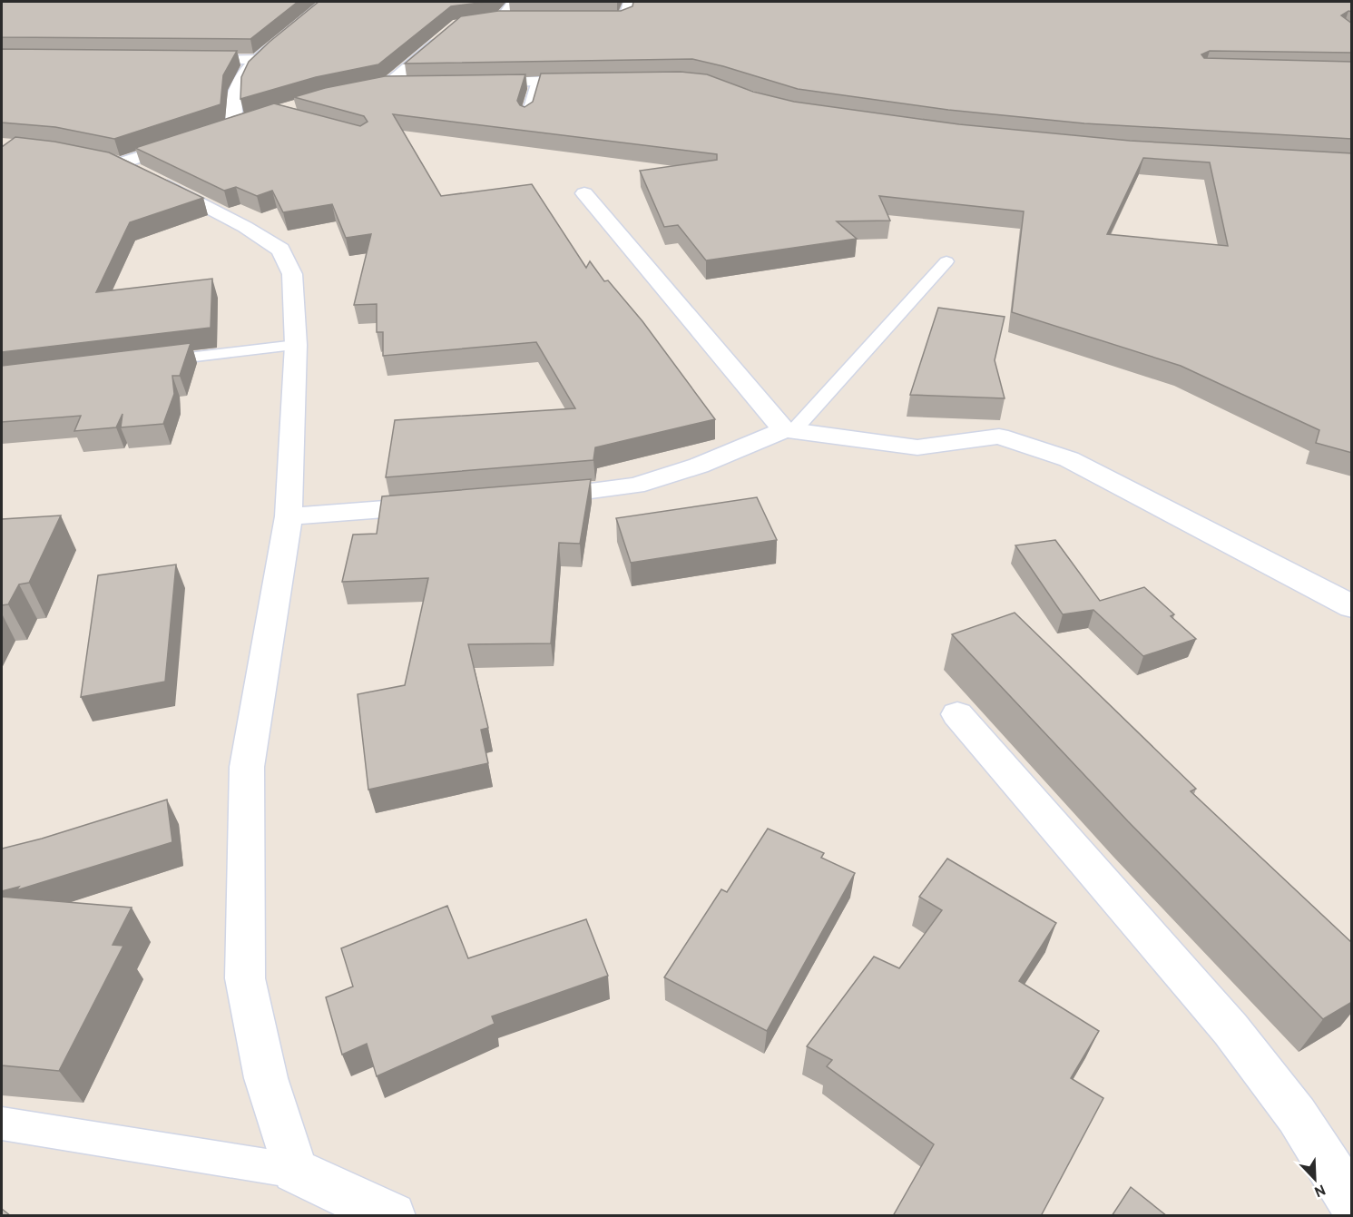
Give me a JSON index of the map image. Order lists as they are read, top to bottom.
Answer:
{
  "north": "bottom right"
}
